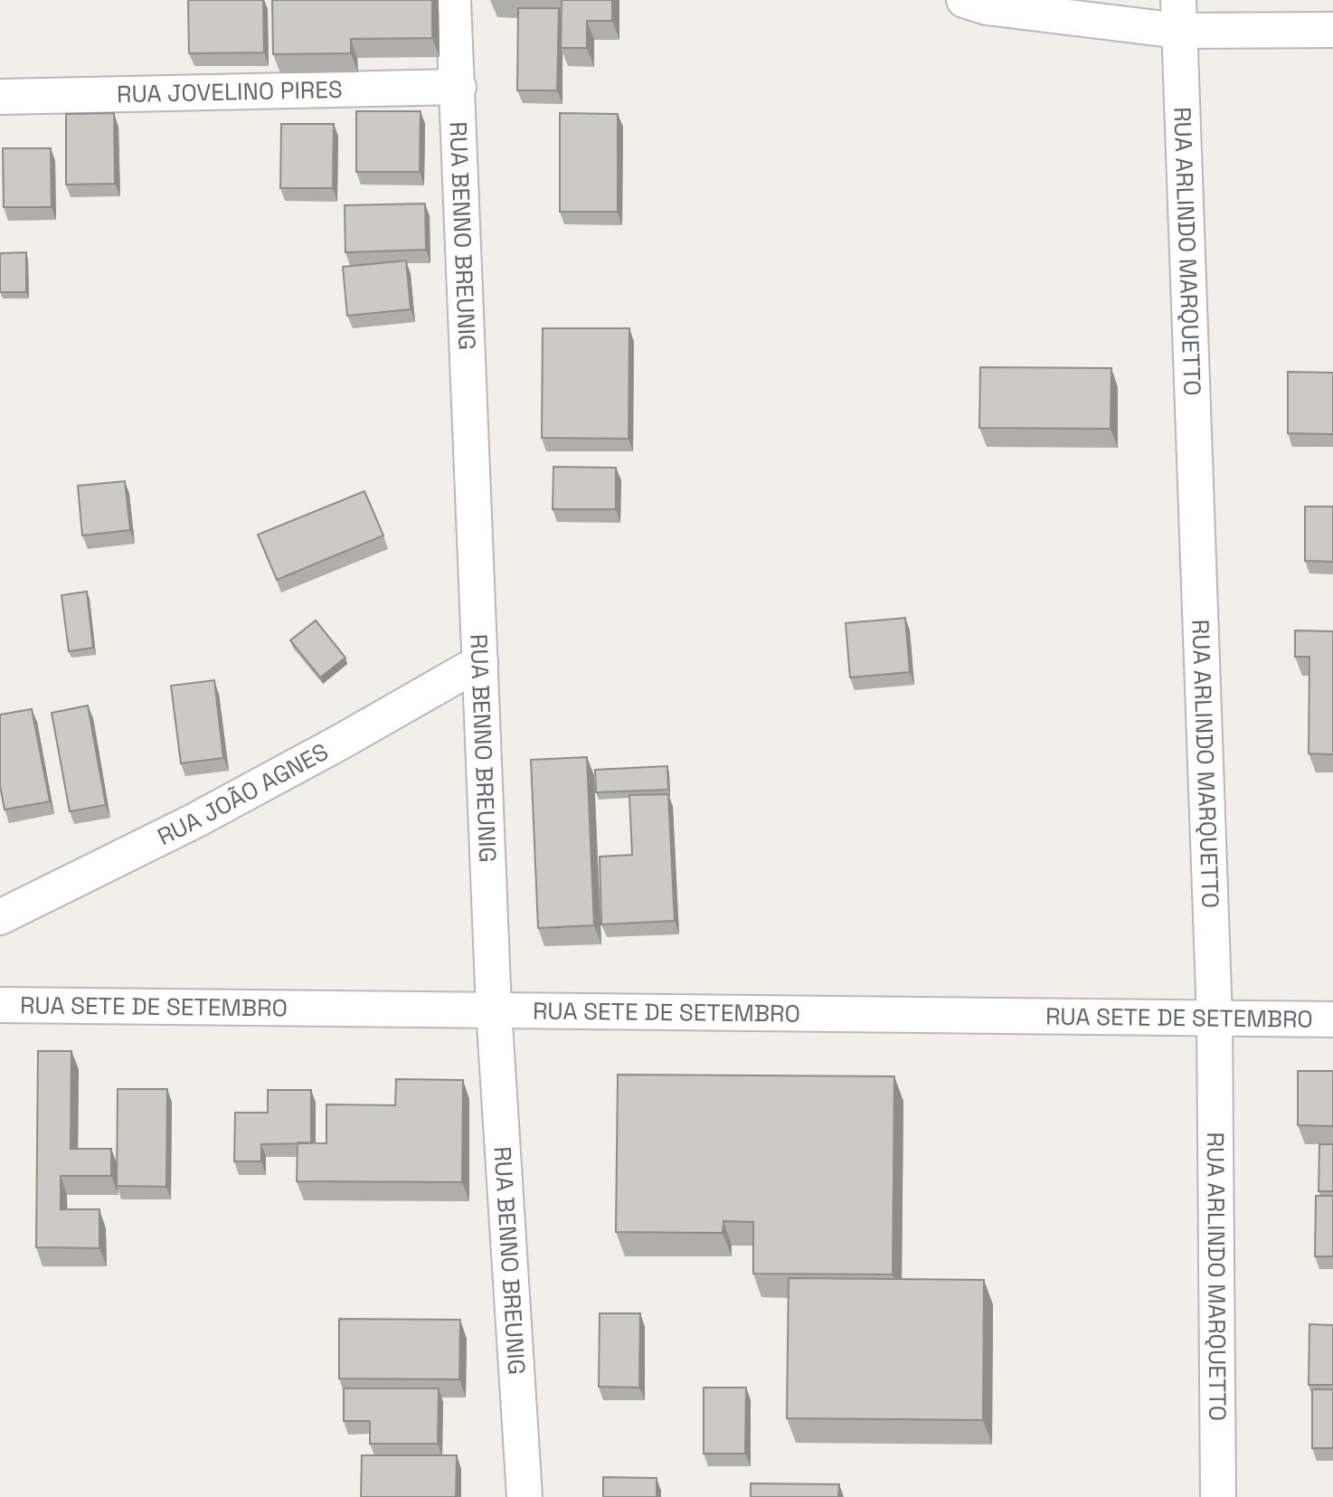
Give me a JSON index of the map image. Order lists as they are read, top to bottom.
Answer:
{
  "streets": {
    "street": [
      "RUA JOVELINO PIRES",
      "RUA BENNO BREUNIG",
      "RUA ARLINDO MARQUETTO",
      "RUA JOÃO AGNES",
      "RUA SETE DE SETEMBRO"
    ]
  },
  "crossings": [
    ["RUA JOVELINO PIRES", "RUA BENNO BREUNIG"],
    ["RUA BENNO BREUNIG", "RUA JOÃO AGNES"],
    ["RUA BENNO BREUNIG", "RUA SETE DE SETEMBRO"],
    ["RUA ARLINDO MARQUETTO", "RUA SETE DE SETEMBRO"]
  ]
}
